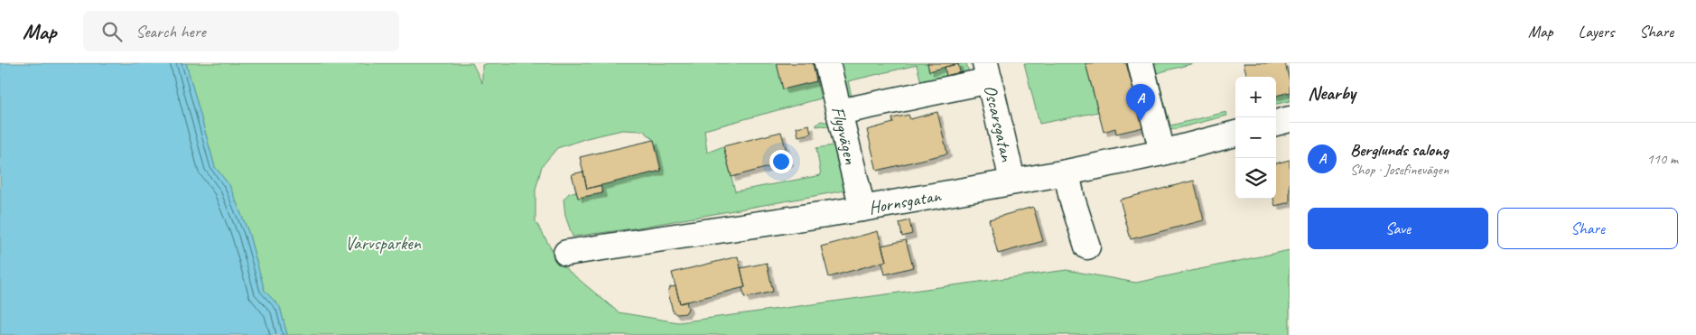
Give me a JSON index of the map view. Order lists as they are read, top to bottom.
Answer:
{
  "streets": {
    "street": ["Oscarsgatan", "Flygvägen", "Hornsgatan"]
  },
  "crossings": [
    ["Oscarsgatan", "Hornsgatan"],
    ["Flygvägen", "Hornsgatan"]
  ],
  "parks": ["Varvsparken"],
  "page": {
    "header": "Map",
    "search": "Search here",
    "nav": ["Map", "Layers", "Share"],
    "heading": "Nearby",
    "map_buttons": ["+", "−"],
    "pins": "A",
    "list": [
      {
        "mark": "A",
        "name": "Berglunds salong",
        "note": "Shop · Josefinevägen",
        "value": "110 m"
      }
    ],
    "buttons": ["Save", "Share"]
  }
}
